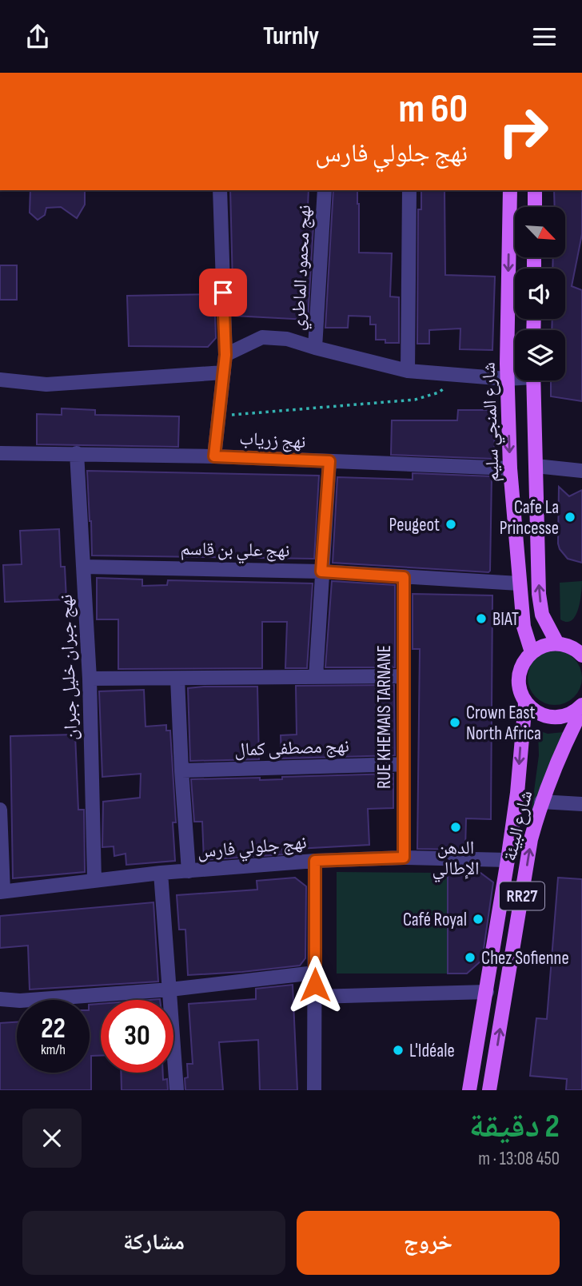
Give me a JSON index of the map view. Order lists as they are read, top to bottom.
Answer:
{
  "streets": {
    "main road": ["شارع المنجي سليم", "شارع البيئة", "RR27"],
    "street": [
      "نهج محمود الماطري",
      "نهج زرياب",
      "نهج علي بن قاسم",
      "نهج جبران خليل جبران",
      "RUE KHEMAIS TARNANE",
      "نهج مصطفى كمال",
      "نهج جلولي فارس"
    ]
  },
  "crossings": [
    ["شارع المنجي سليم", "نهج زرياب"],
    ["شارع المنجي سليم", "نهج علي بن قاسم"],
    ["شارع المنجي سليم", "RR27"],
    ["نهج زرياب", "نهج جبران خليل جبران"],
    ["نهج علي بن قاسم", "نهج جبران خليل جبران"],
    ["نهج علي بن قاسم", "RUE KHEMAIS TARNANE"],
    ["نهج جبران خليل جبران", "نهج جلولي فارس"],
    ["RUE KHEMAIS TARNANE", "نهج مصطفى كمال"],
    ["RUE KHEMAIS TARNANE", "نهج جلولي فارس"],
    ["شارع البيئة", "نهج جلولي فارس"],
    ["شارع البيئة", "RR27"]
  ],
  "places": [
    "Cafe La Princesse",
    "Peugeot",
    "BIAT",
    "Crown East North Africa",
    "الدهن الإطالي",
    "Café Royal",
    "Chez Sofienne",
    "L'Idéale"
  ],
  "north": "bottom right",
  "page": {
    "header": "Turnly",
    "turn": ["60 m", "نهج جلولي فارس"],
    "speed": "22 km/h",
    "limit": "30",
    "heading": ["2 دقيقة", "450 m · 13:08"],
    "buttons": ["خروج", "مشاركة"]
  }
}
